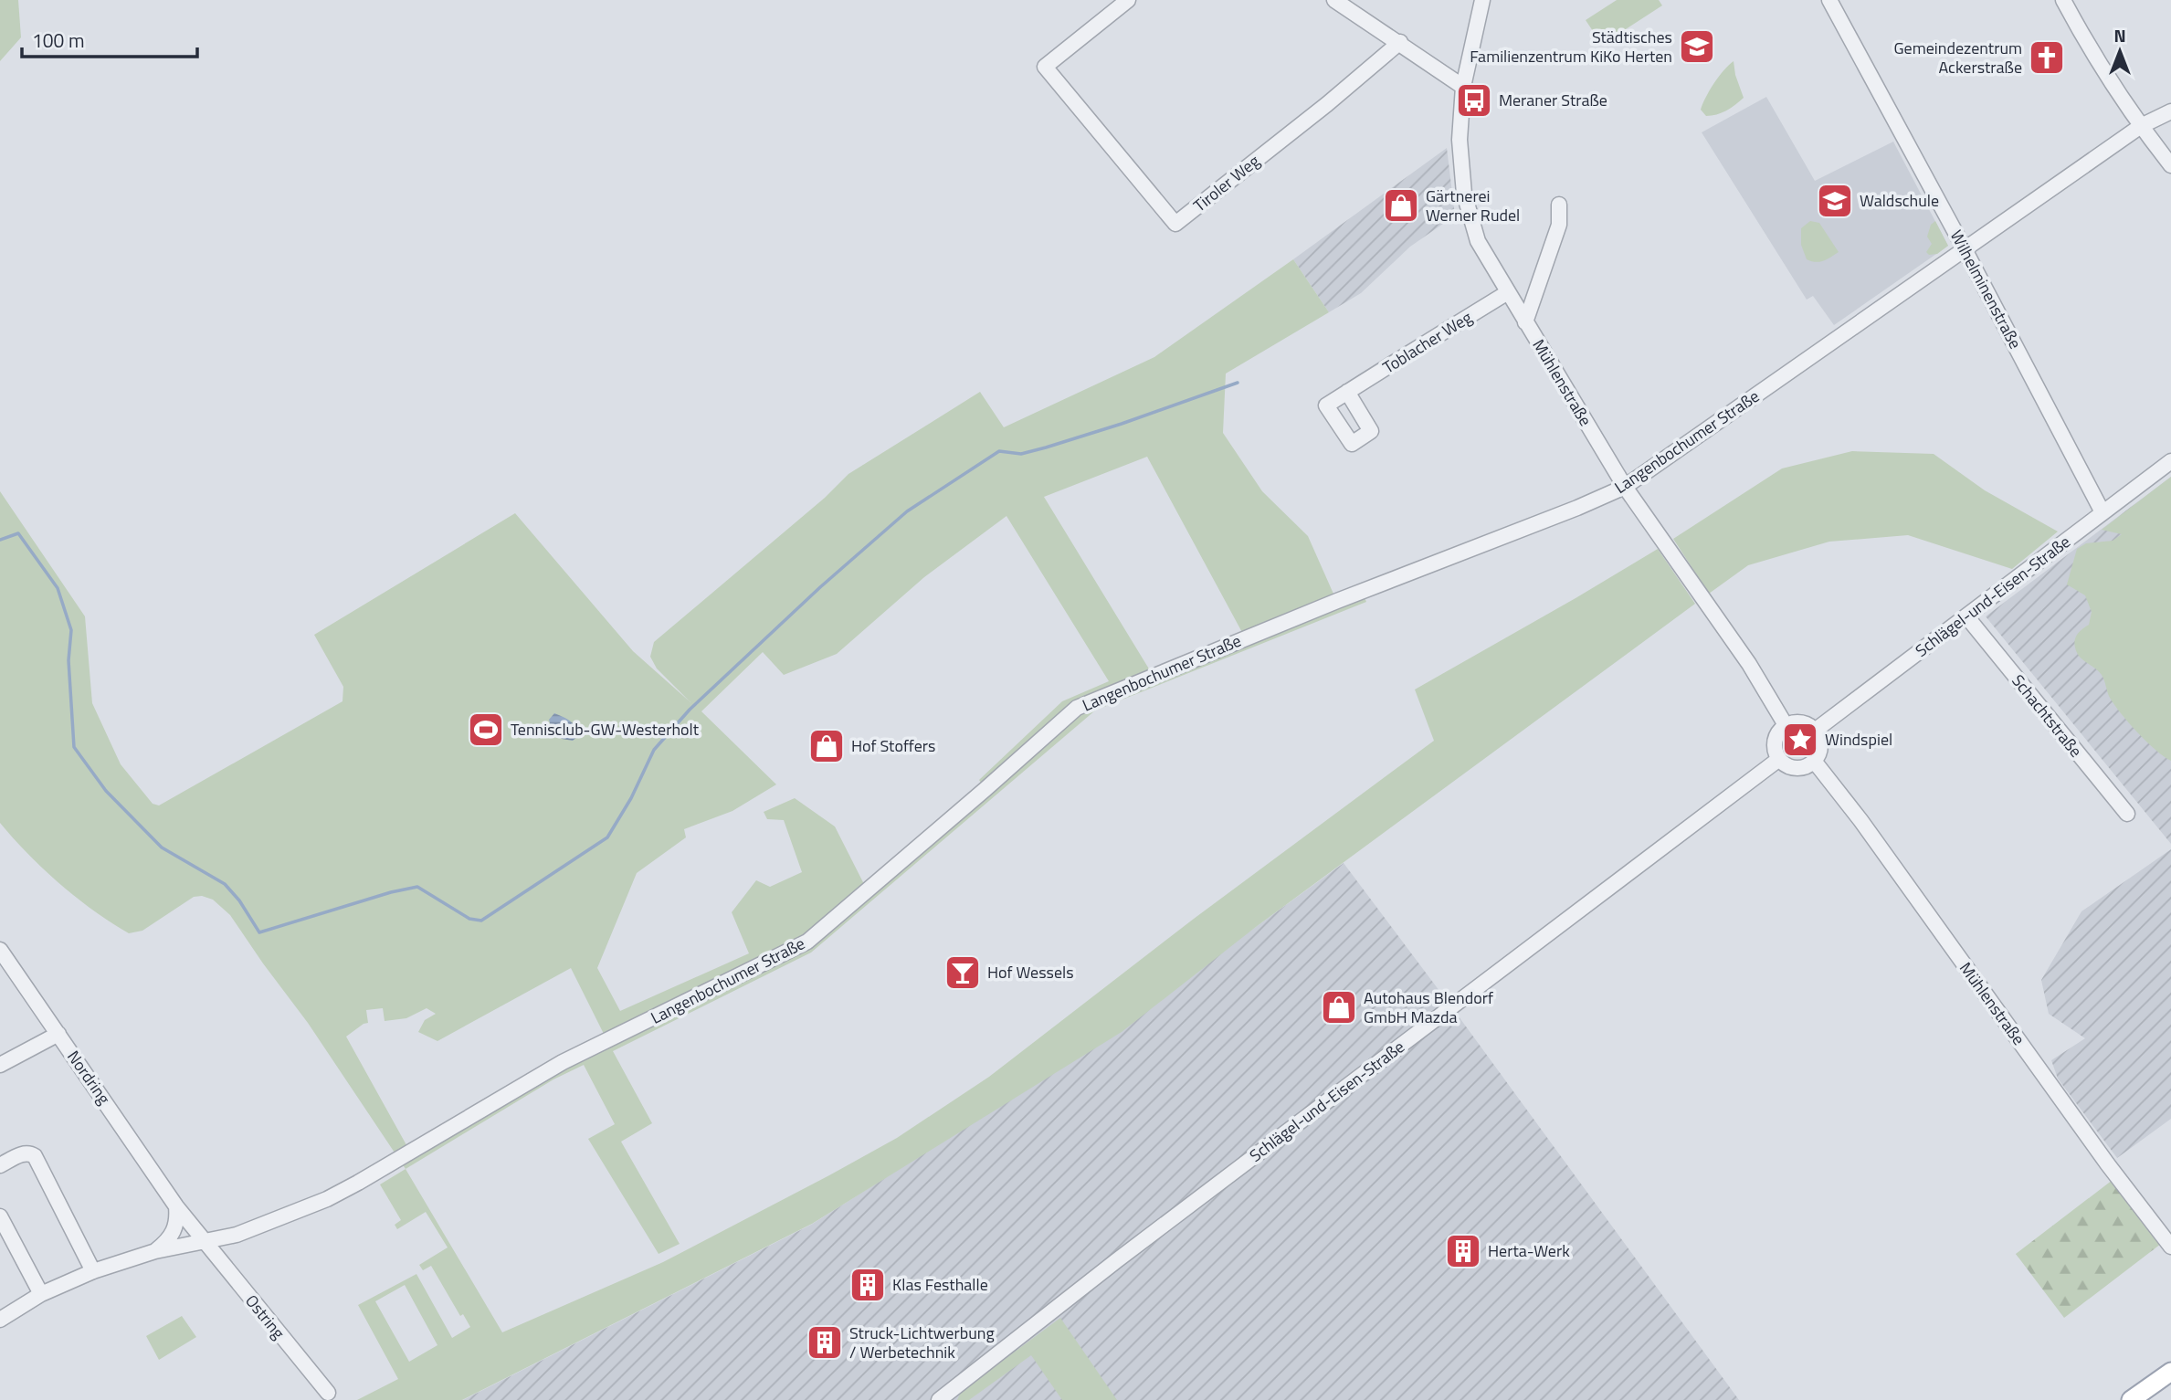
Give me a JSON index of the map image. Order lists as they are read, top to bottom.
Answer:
{
  "streets": {
    "street": [
      "Tiroler Weg",
      "Wilhelminenstraße",
      "Toblacher Weg",
      "Mühlenstraße",
      "Langenbochumer Straße",
      "Schlägel-und-Eisen-Straße",
      "Schachtstraße",
      "Nordring",
      "Ostring"
    ]
  },
  "crossings": [
    ["Wilhelminenstraße", "Langenbochumer Straße"],
    ["Wilhelminenstraße", "Schlägel-und-Eisen-Straße"],
    ["Toblacher Weg", "Mühlenstraße"],
    ["Mühlenstraße", "Langenbochumer Straße"],
    ["Mühlenstraße", "Schlägel-und-Eisen-Straße"],
    ["Langenbochumer Straße", "Nordring"],
    ["Langenbochumer Straße", "Ostring"],
    ["Schlägel-und-Eisen-Straße", "Schachtstraße"],
    ["Nordring", "Ostring"]
  ],
  "places": {
    "school or university": ["Städtisches Familienzentrum KiKo Herten", "Waldschule"],
    "church": ["Gemeindezentrum Ackerstraße"],
    "bus stop": ["Meraner Straße"],
    "shop": ["Gärtnerei Werner Rudel", "Hof Stoffers", "Autohaus Blendorf GmbH Mazda"],
    "sports": ["Tennisclub-GW-Westerholt"],
    "place": ["Windspiel"],
    "bar": ["Hof Wessels"],
    "building": ["Herta-Werk", "Klas Festhalle", "Struck-Lichtwerbung / Werbetechnik"]
  },
  "scale_bar": "100 m",
  "north": "top"
}
